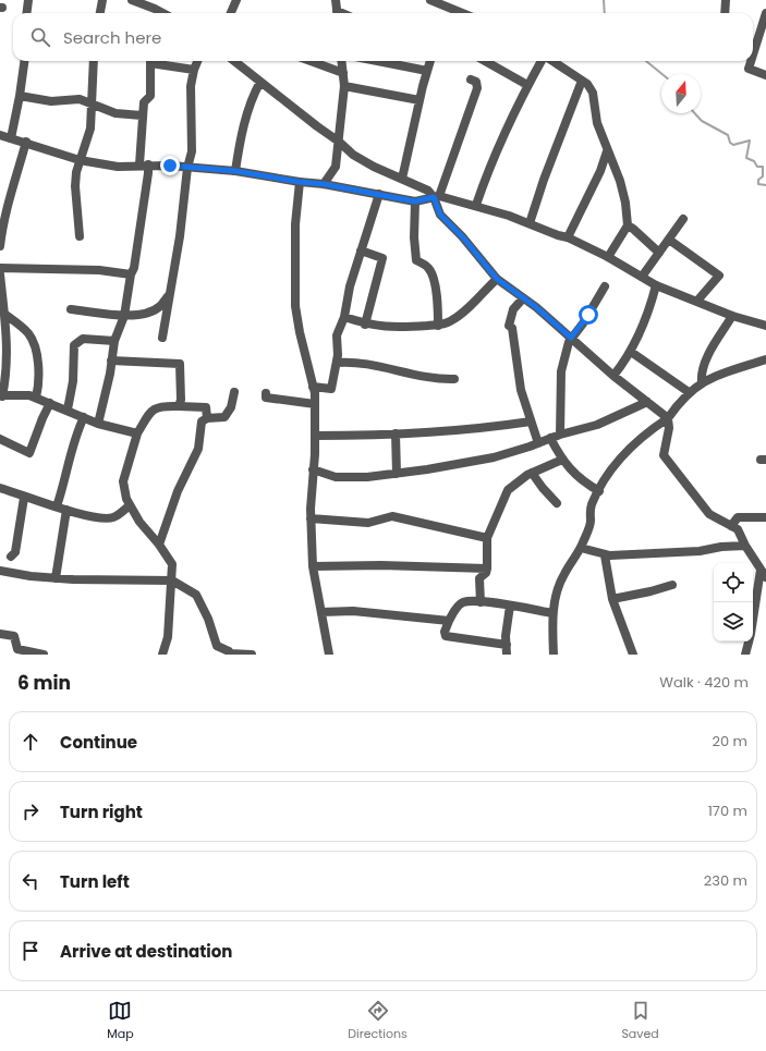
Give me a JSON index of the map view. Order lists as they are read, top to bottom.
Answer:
{
  "north": "top",
  "page": {
    "search": "Search here",
    "heading": ["6 min", "Walk · 420 m"],
    "list": [
      ["Continue", "20 m"],
      ["Turn right", "170 m"],
      ["Turn left", "230 m"],
      "Arrive at destination"
    ],
    "nav": ["Map", "Directions", "Saved"]
  }
}
